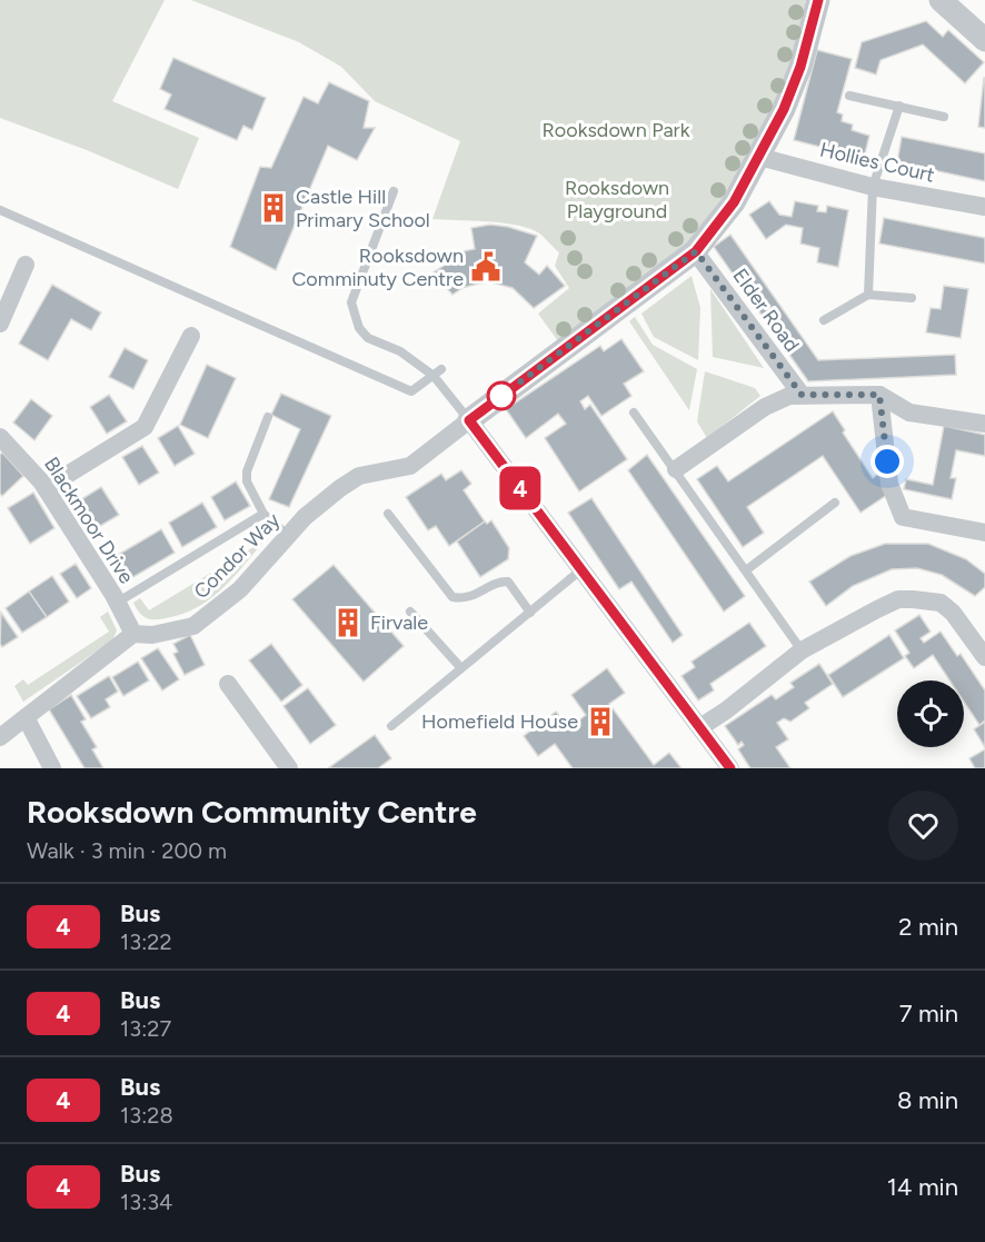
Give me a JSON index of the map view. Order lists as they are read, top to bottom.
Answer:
{
  "streets": {
    "street": [
      "Hollies Court",
      "Elder Road",
      "Blackmoor Drive",
      "Condor Way"
    ]
  },
  "crossings": [
    ["Blackmoor Drive", "Condor Way"]
  ],
  "parks": ["Rooksdown Park", "Rooksdown Playground"],
  "places": {
    "building": ["Castle Hill Primary School", "Firvale", "Homefield House"],
    "public building": ["Rooksdown Comminuty Centre"]
  },
  "lines": ["bus line 4"],
  "page": {
    "on_map": "4",
    "heading": ["Rooksdown Community Centre", "Walk · 3 min · 200 m"],
    "list": [
      {
        "mark": "4",
        "name": "Bus",
        "note": "13:22",
        "value": "2 min"
      },
      {
        "mark": "4",
        "name": "Bus",
        "note": "13:27",
        "value": "7 min"
      },
      {
        "mark": "4",
        "name": "Bus",
        "note": "13:28",
        "value": "8 min"
      },
      {
        "mark": "4",
        "name": "Bus",
        "note": "13:34",
        "value": "14 min"
      }
    ]
  }
}
